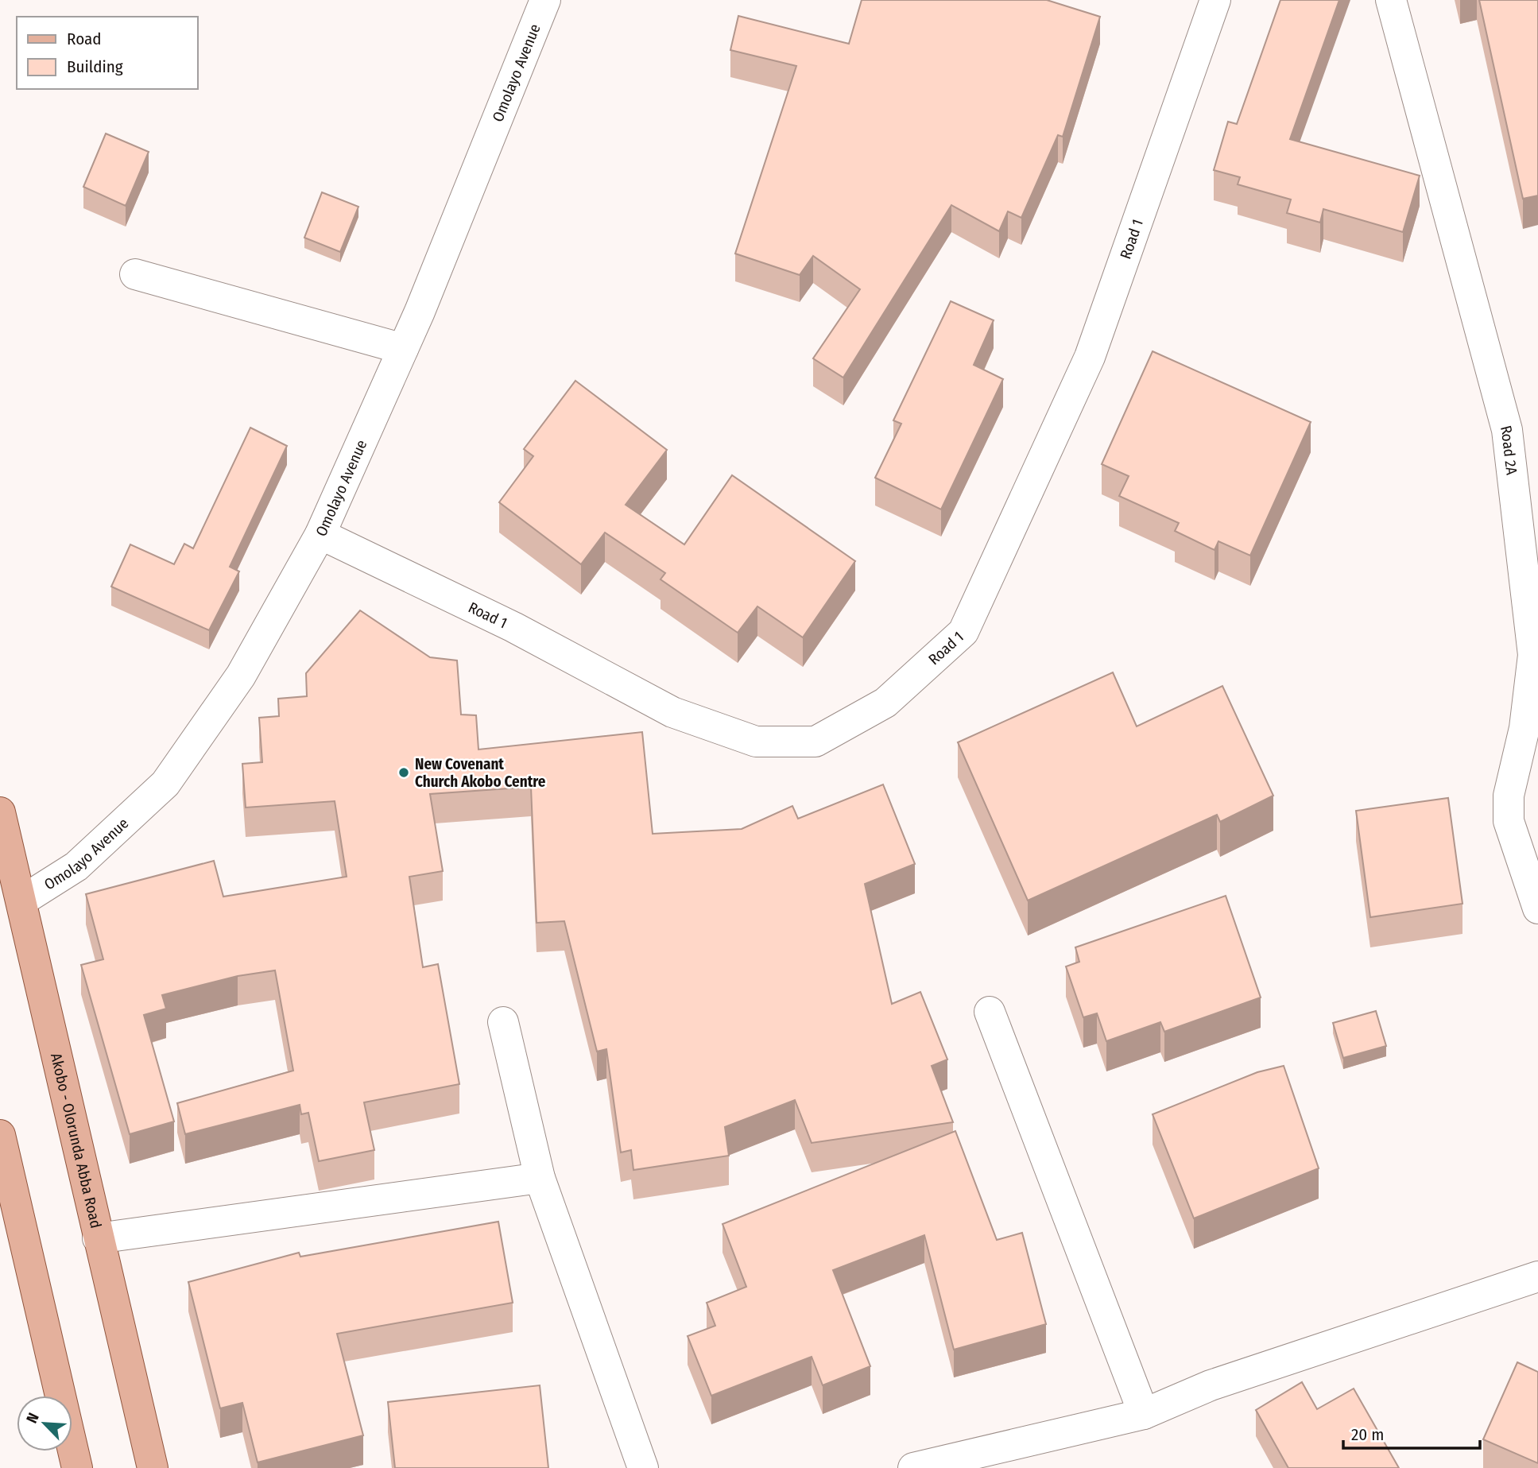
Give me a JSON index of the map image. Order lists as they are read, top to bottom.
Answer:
{
  "streets": {
    "main road": ["Akobo - Olorunda Abba Road"],
    "street": ["Omolayo Avenue", "Road 1", "Road 2A"]
  },
  "crossings": [
    ["Omolayo Avenue", "Road 1"],
    ["Omolayo Avenue", "Akobo - Olorunda Abba Road"]
  ],
  "places": ["New Covenant Church Akobo Centre"],
  "legend": ["Road", "Building"],
  "scale_bar": "20 m",
  "north": "top left"
}
